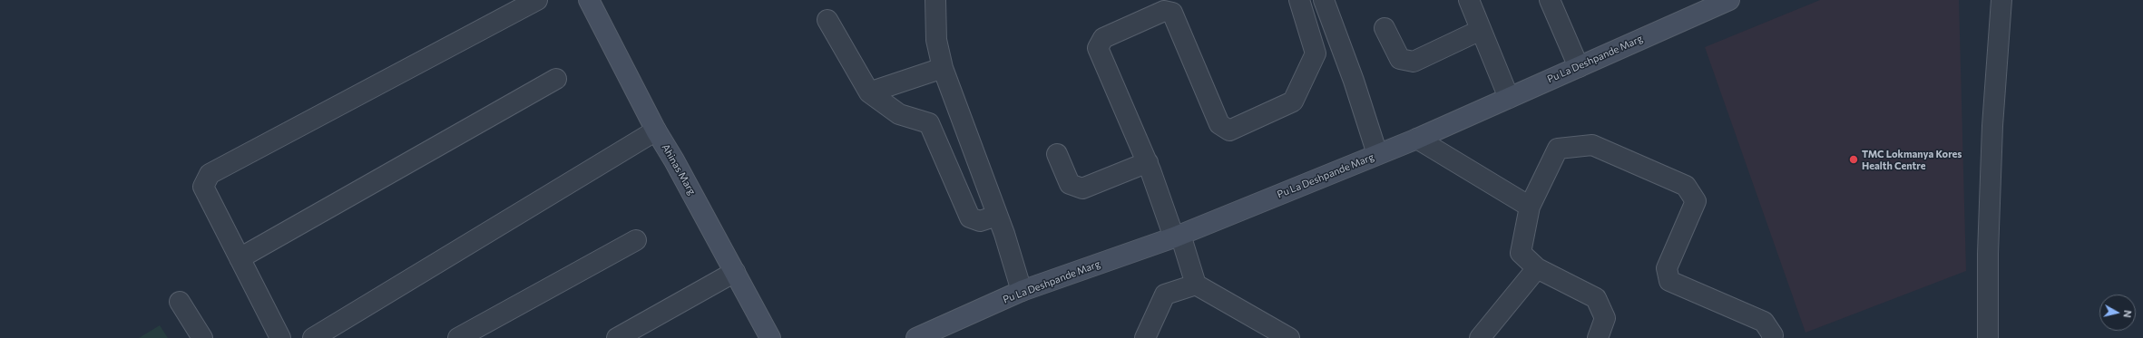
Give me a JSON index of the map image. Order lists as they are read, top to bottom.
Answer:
{
  "streets": {
    "street": ["Pu La Deshpande Marg", "Ahinas Marg"]
  },
  "places": ["TMC Lokmanya Kores Health Centre"],
  "north": "right"
}
